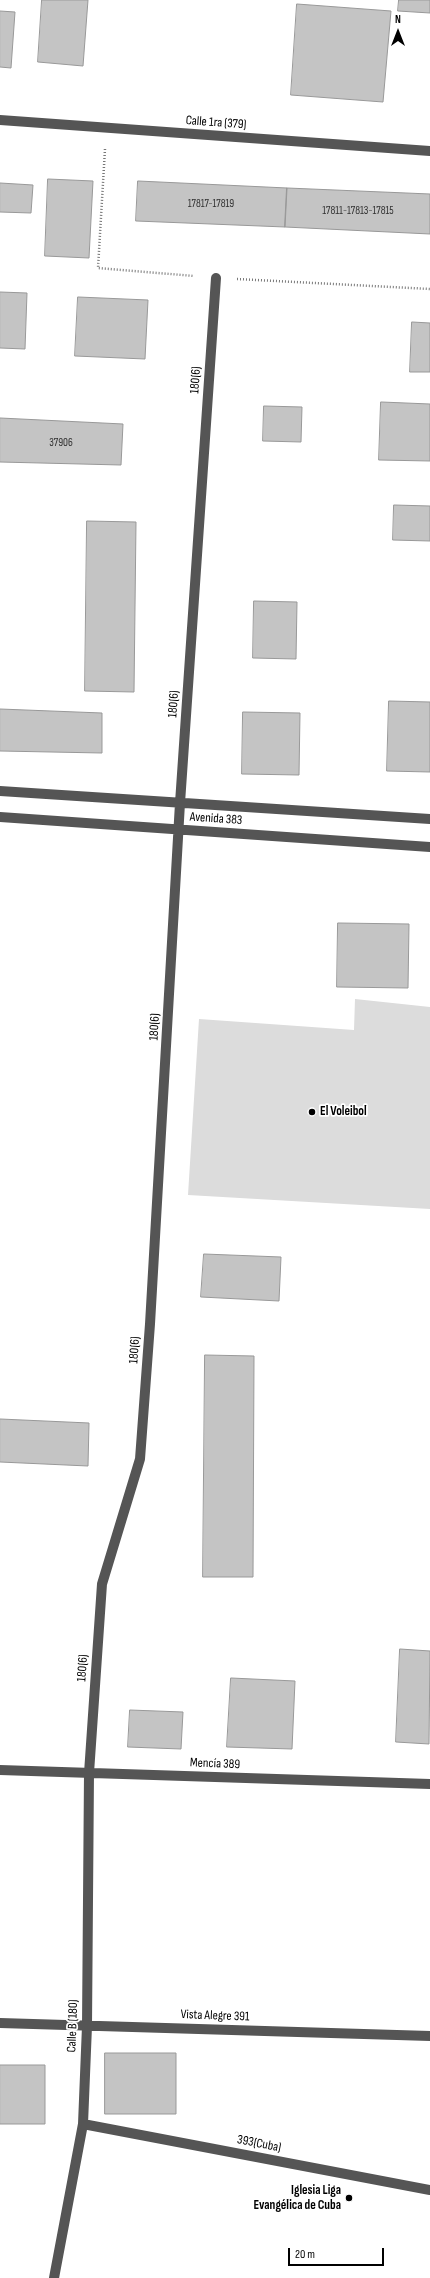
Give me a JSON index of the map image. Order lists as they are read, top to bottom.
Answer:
{
  "streets": {
    "street": [
      "Calle 1ra (379)",
      "180(6)",
      "Avenida 383",
      "Mencía 389",
      "Vista Alegre 391",
      "Calle B (180)",
      "393(Cuba)"
    ]
  },
  "crossings": [
    ["180(6)", "Avenida 383"],
    ["180(6)", "Mencía 389"],
    ["180(6)", "Calle B (180)"],
    ["Mencía 389", "Calle B (180)"],
    ["Vista Alegre 391", "Calle B (180)"],
    ["Calle B (180)", "393(Cuba)"]
  ],
  "places": ["El Voleibol", "Iglesia Liga Evangélica de Cuba"],
  "house_numbers": ["17817-17819", "17811-17813-17815", "37906"],
  "scale_bar": "20 m",
  "north": "top"
}
